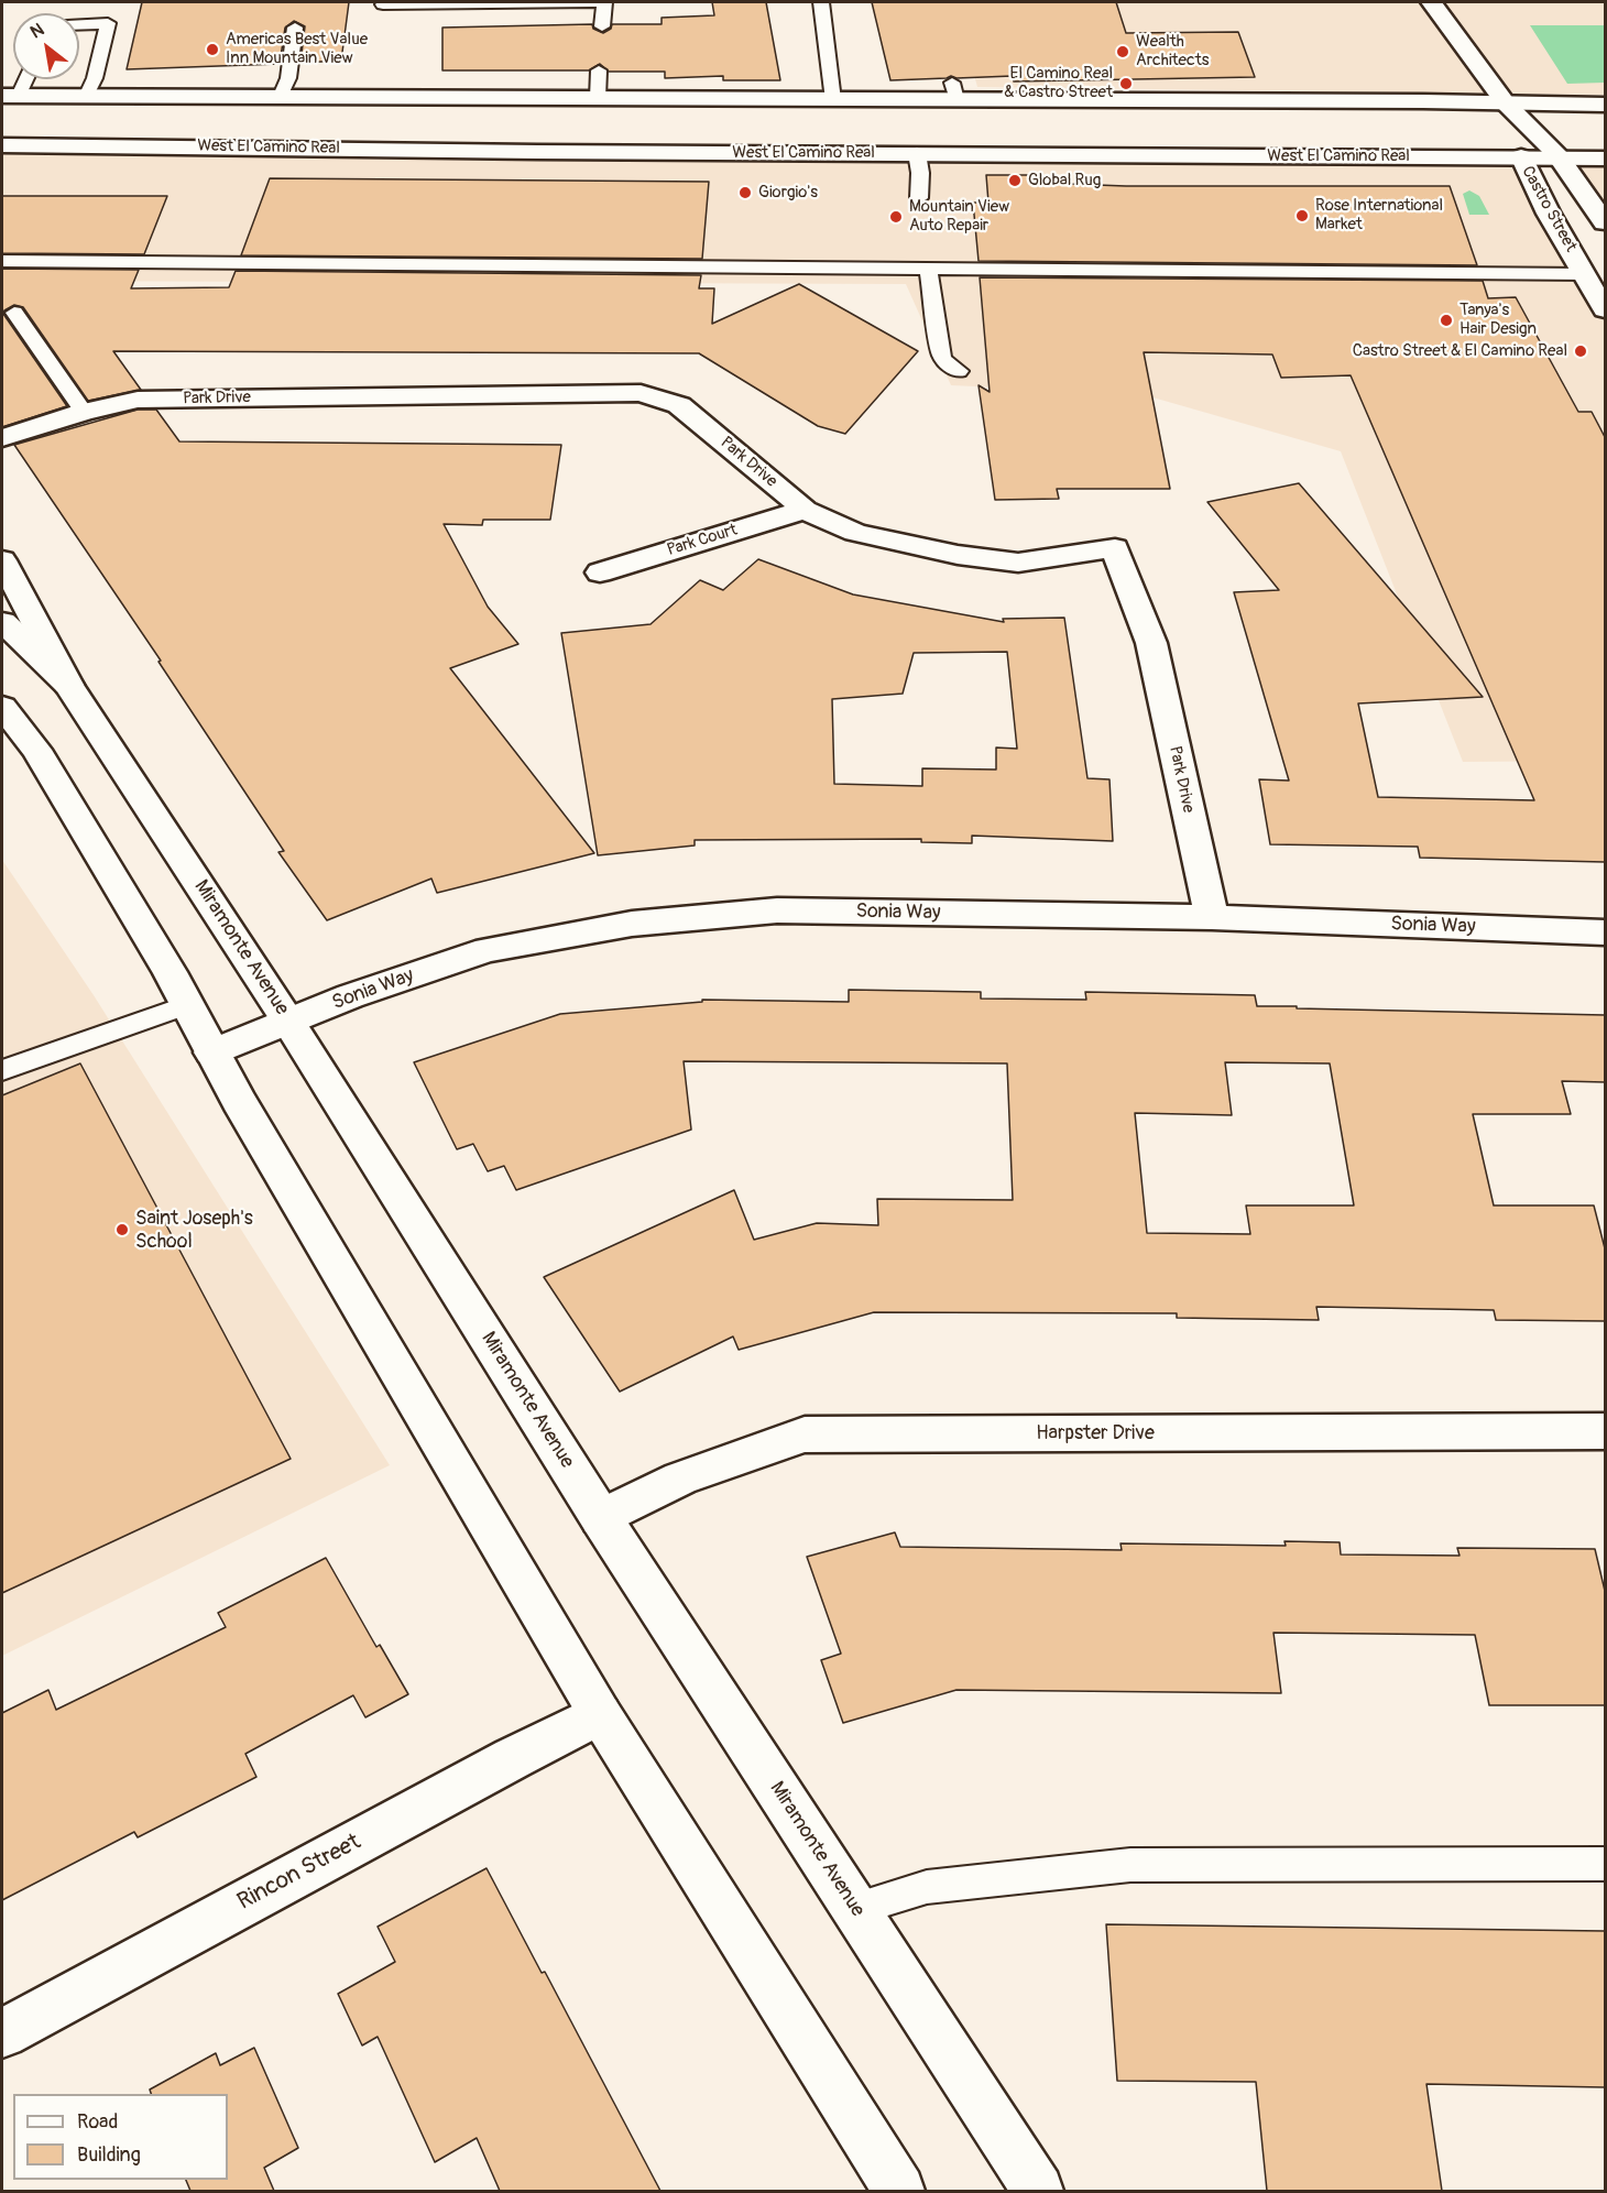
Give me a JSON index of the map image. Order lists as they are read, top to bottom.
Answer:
{
  "streets": {
    "main road": [
      "West El Camino Real",
      "Castro Street",
      "Park Drive",
      "Park Court",
      "Sonia Way",
      "Miramonte Avenue",
      "Harpster Drive",
      "Rincon Street"
    ]
  },
  "crossings": [
    ["West El Camino Real", "Castro Street"],
    ["Park Drive", "Park Court"],
    ["Park Drive", "Sonia Way"],
    ["Sonia Way", "Miramonte Avenue"],
    ["Miramonte Avenue", "Harpster Drive"]
  ],
  "places": [
    "Americas Best Value Inn Mountain View",
    "Wealth Architects",
    "El Camino Real & Castro Street",
    "Global Rug",
    "Giorgio's",
    "Rose International Market",
    "Mountain View Auto Repair",
    "Tanya's Hair Design",
    "Castro Street & El Camino Real",
    "Saint Joseph's School"
  ],
  "legend": ["Road", "Building"],
  "north": "top left"
}
